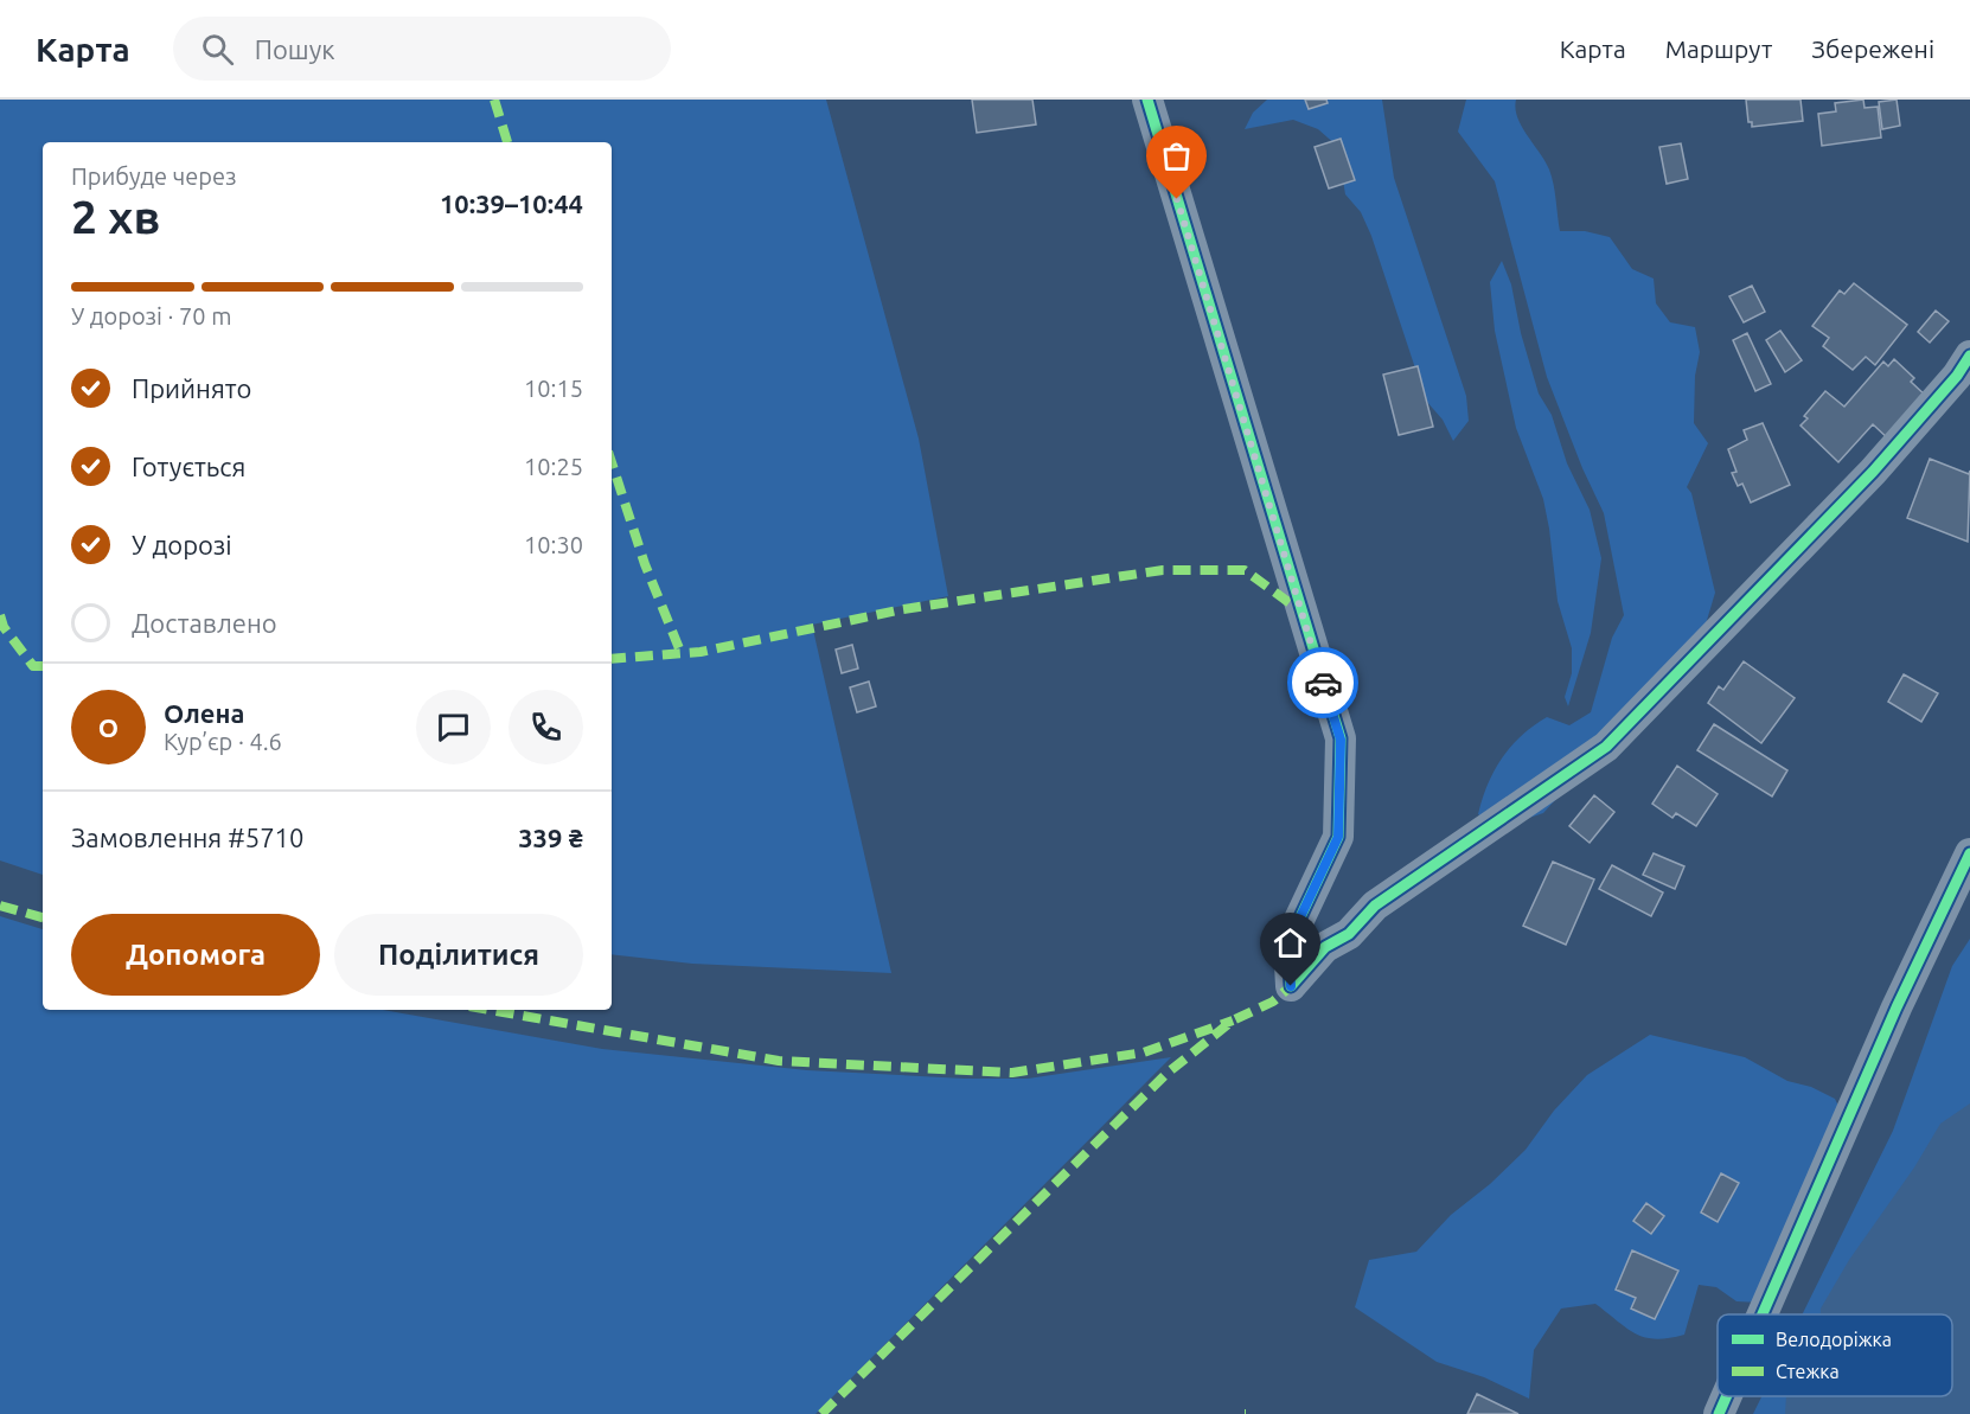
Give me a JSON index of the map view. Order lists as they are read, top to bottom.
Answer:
{
  "legend": ["Велодоріжка", "Стежка"],
  "page": {
    "header": "Карта",
    "search": "Пошук",
    "nav": ["Карта", "Маршрут", "Збережені"],
    "heading": ["2 хв", "Прибуде через", "10:39–10:44"],
    "panel": [
      "Олена",
      "Кур’єр · 4.6",
      "Замовлення #5710",
      "339 ₴"
    ],
    "bar": "У дорозі · 70 m",
    "list": [
      ["Прийнято", "10:15"],
      ["Готується", "10:25"],
      ["У дорозі", "10:30"],
      "Доставлено"
    ],
    "round": "О",
    "buttons": ["Допомога", "Поділитися"]
  }
}
